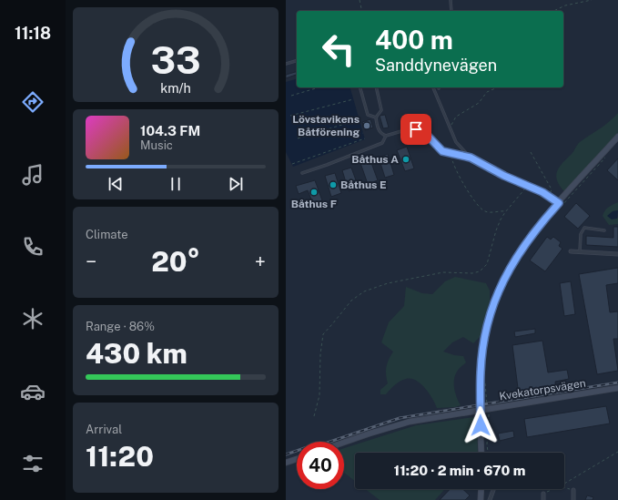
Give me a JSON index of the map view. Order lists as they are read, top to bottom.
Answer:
{
  "streets": {
    "street": ["Kvekatorpsvägen"]
  },
  "places": [
    "Lövstavikens Båtförening",
    "Båthus A",
    "Båthus E",
    "Båthus F"
  ],
  "page": {
    "tabs": "11:18",
    "turn": ["400 m", "Sanddynevägen"],
    "song": ["104.3 FM", "Music"],
    "tile": [
      "Climate",
      ["Range · 86%", "430 km"],
      ["Arrival", "11:20"]
    ],
    "heat": ["−", "20°", "+"],
    "limit": "40",
    "trip": "11:20 · 2 min · 670 m",
    "gauge": ["33", "km/h"]
  }
}
